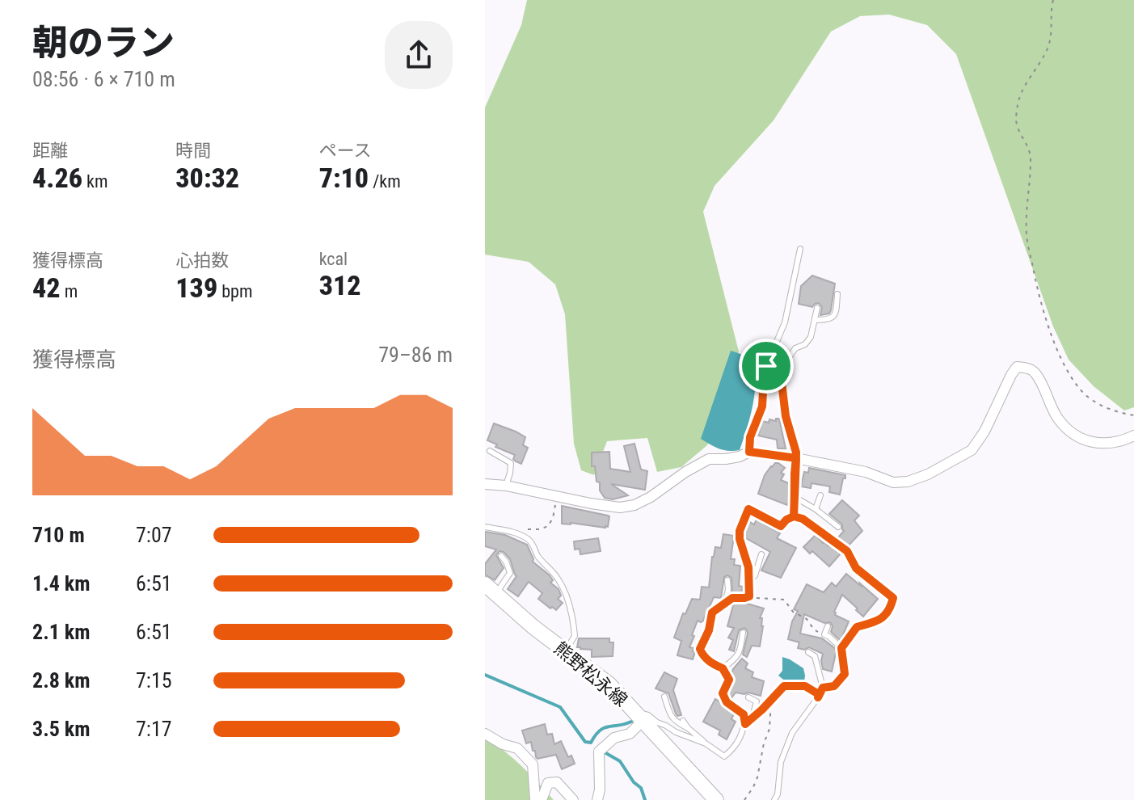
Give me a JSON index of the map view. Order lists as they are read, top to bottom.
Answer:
{
  "streets": {
    "main road": ["熊野松永線"]
  },
  "page": {
    "heading": ["朝のラン", "08:56 · 6 × 710 m"],
    "stats": [
      ["距離", "4.26 km"],
      ["時間", "30:32"],
      ["ペース", "7:10 /km"],
      ["獲得標高", "42 m"],
      ["心拍数", "139 bpm"],
      ["kcal", "312"]
    ],
    "chart": ["獲得標高", "79–86 m"],
    "list": [
      {
        "name": "710 m",
        "note": "7:07"
      },
      {
        "name": "1.4 km",
        "note": "6:51"
      },
      {
        "name": "2.1 km",
        "note": "6:51"
      },
      {
        "name": "2.8 km",
        "note": "7:15"
      },
      {
        "name": "3.5 km",
        "note": "7:17"
      }
    ]
  }
}
